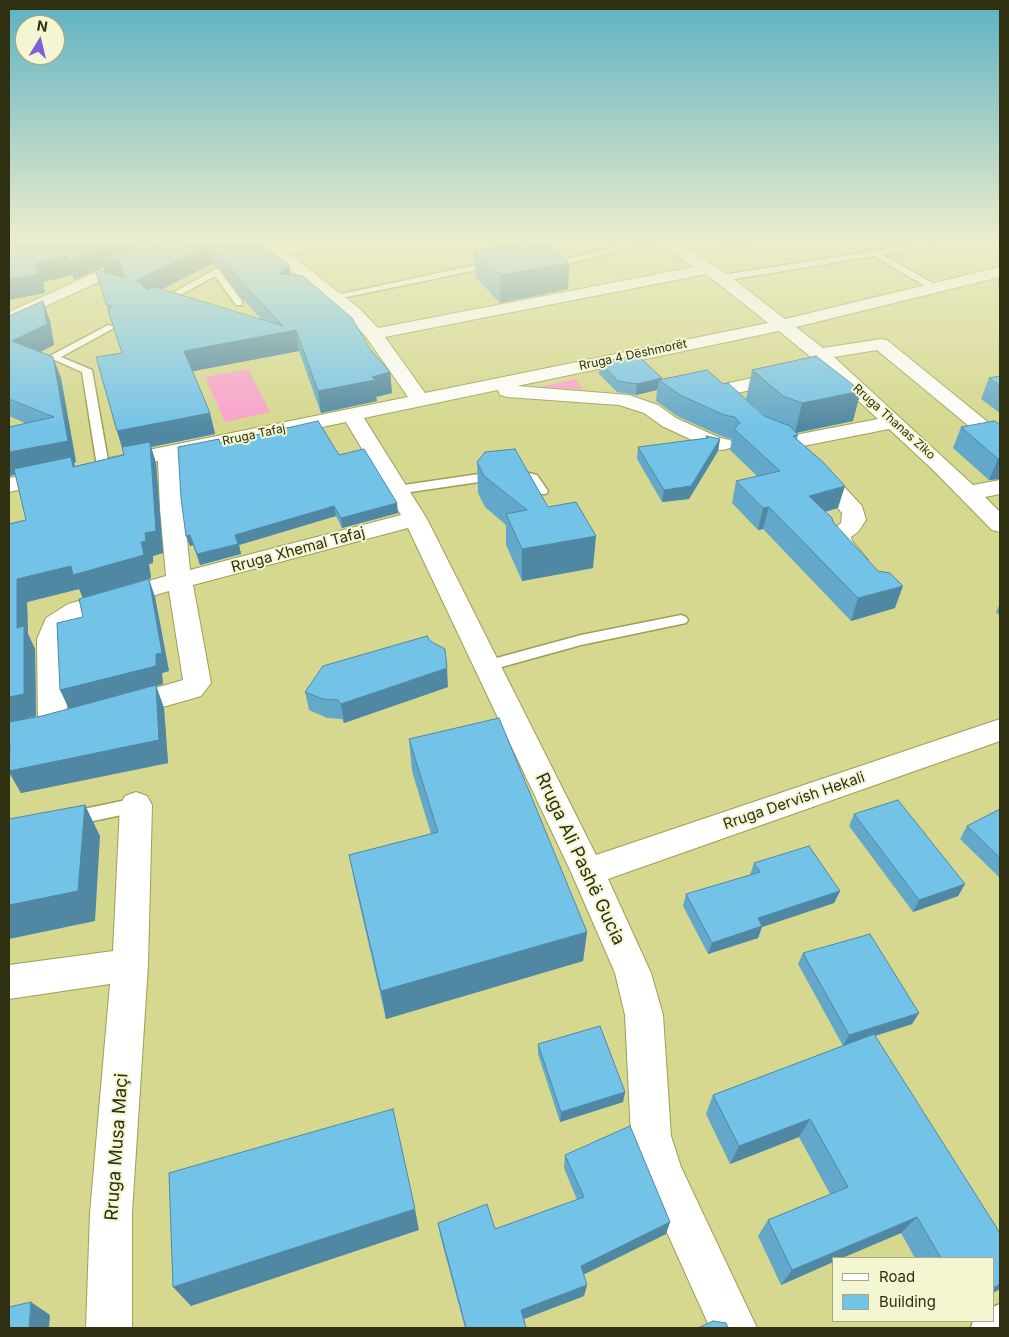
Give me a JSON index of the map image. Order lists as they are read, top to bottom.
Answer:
{
  "streets": {
    "street": [
      "Rruga 4 Dëshmorët",
      "Rruga Thanas Ziko",
      "Rruga Tafaj",
      "Rruga Xhemal Tafaj",
      "Rruga Dervish Hekali",
      "Rruga Ali Pashë Gucia",
      "Rruga Musa Maçi"
    ]
  },
  "crossings": [
    ["Rruga 4 Dëshmorët", "Rruga Thanas Ziko"],
    ["Rruga 4 Dëshmorët", "Rruga Tafaj"],
    ["Rruga 4 Dëshmorët", "Rruga Ali Pashë Gucia"],
    ["Rruga Tafaj", "Rruga Xhemal Tafaj"],
    ["Rruga Tafaj", "Rruga Ali Pashë Gucia"],
    ["Rruga Xhemal Tafaj", "Rruga Ali Pashë Gucia"],
    ["Rruga Dervish Hekali", "Rruga Ali Pashë Gucia"]
  ],
  "legend": ["Road", "Building"],
  "north": "top"
}
